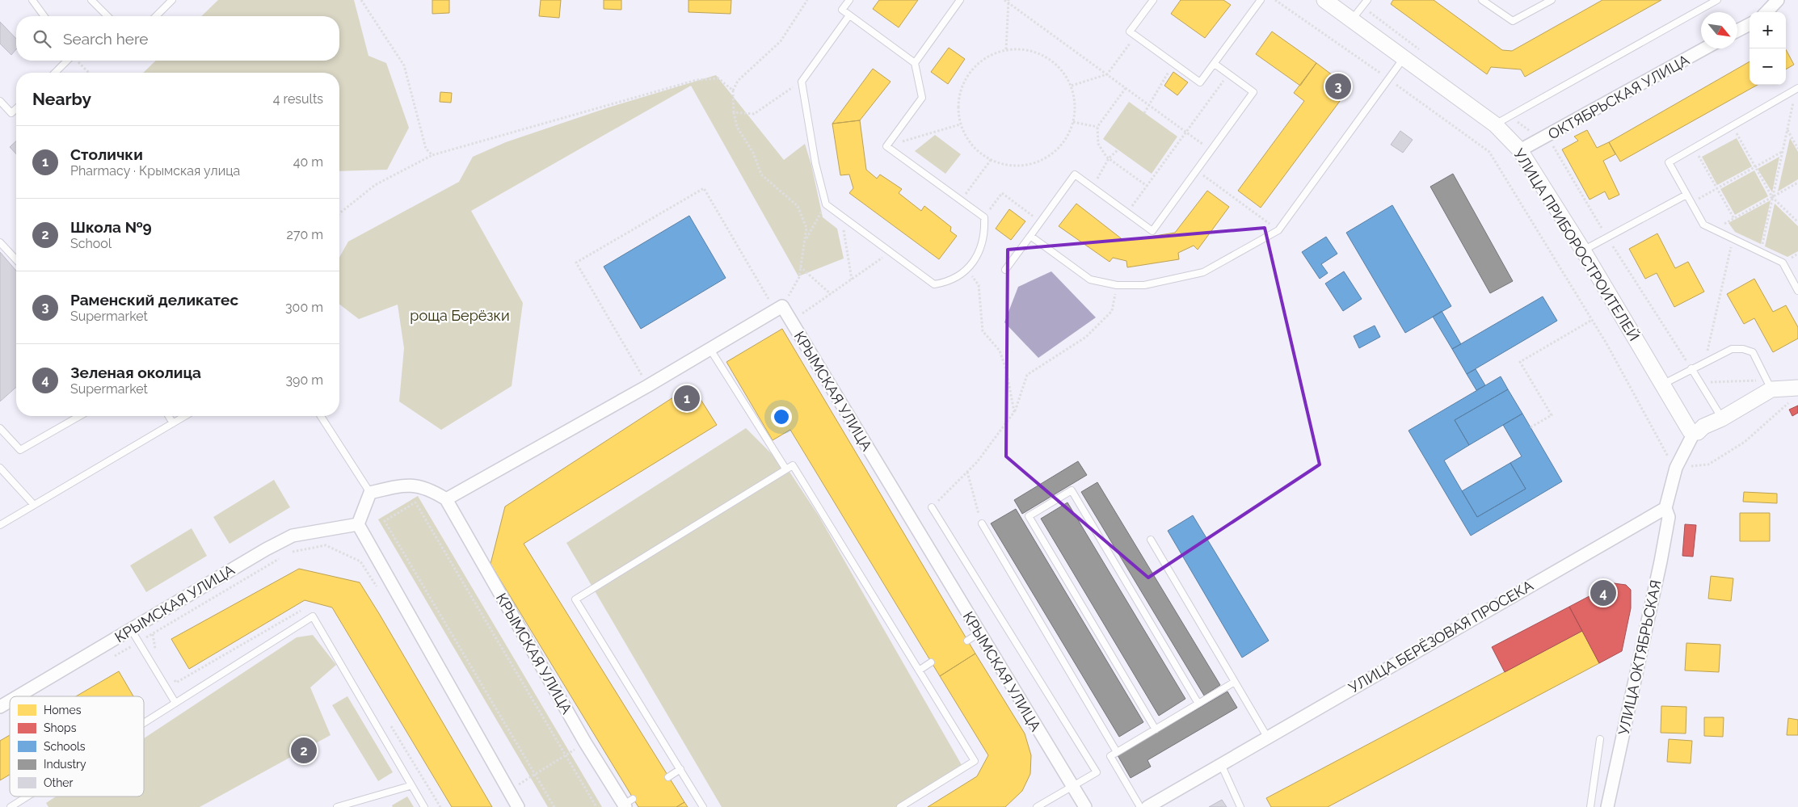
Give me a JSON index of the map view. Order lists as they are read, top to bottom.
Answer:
{
  "streets": {
    "street": [
      "ОКТЯБРЬСКАЯ УЛИЦА",
      "УЛИЦА ПРИБОРОСТРОИТЕЛЕЙ",
      "КРЫМСКАЯ УЛИЦА",
      "УЛИЦА БЕРЁЗОВАЯ ПРОСЕКА",
      "УЛИЦА ОКТЯБРЬСКАЯ"
    ]
  },
  "crossings": [
    ["ОКТЯБРЬСКАЯ УЛИЦА", "УЛИЦА ПРИБОРОСТРОИТЕЛЕЙ"],
    ["УЛИЦА БЕРЁЗОВАЯ ПРОСЕКА", "УЛИЦА ОКТЯБРЬСКАЯ"]
  ],
  "parks": ["роща Берёзки"],
  "legend": [
    "Homes",
    "Shops",
    "Schools",
    "Industry",
    "Other"
  ],
  "north": "bottom right",
  "page": {
    "map_buttons": ["+", "−"],
    "search": "Search here",
    "pins": [
      "3",
      "1",
      "4",
      "2"
    ],
    "heading": ["Nearby", "4 results"],
    "list": [
      {
        "mark": "1",
        "name": "Столички",
        "note": "Pharmacy · Крымская улица",
        "value": "40 m"
      },
      {
        "mark": "2",
        "name": "Школа №9",
        "note": "School",
        "value": "270 m"
      },
      {
        "mark": "3",
        "name": "Раменский деликатес",
        "note": "Supermarket",
        "value": "300 m"
      },
      {
        "mark": "4",
        "name": "Зеленая околица",
        "note": "Supermarket",
        "value": "390 m"
      }
    ]
  }
}
